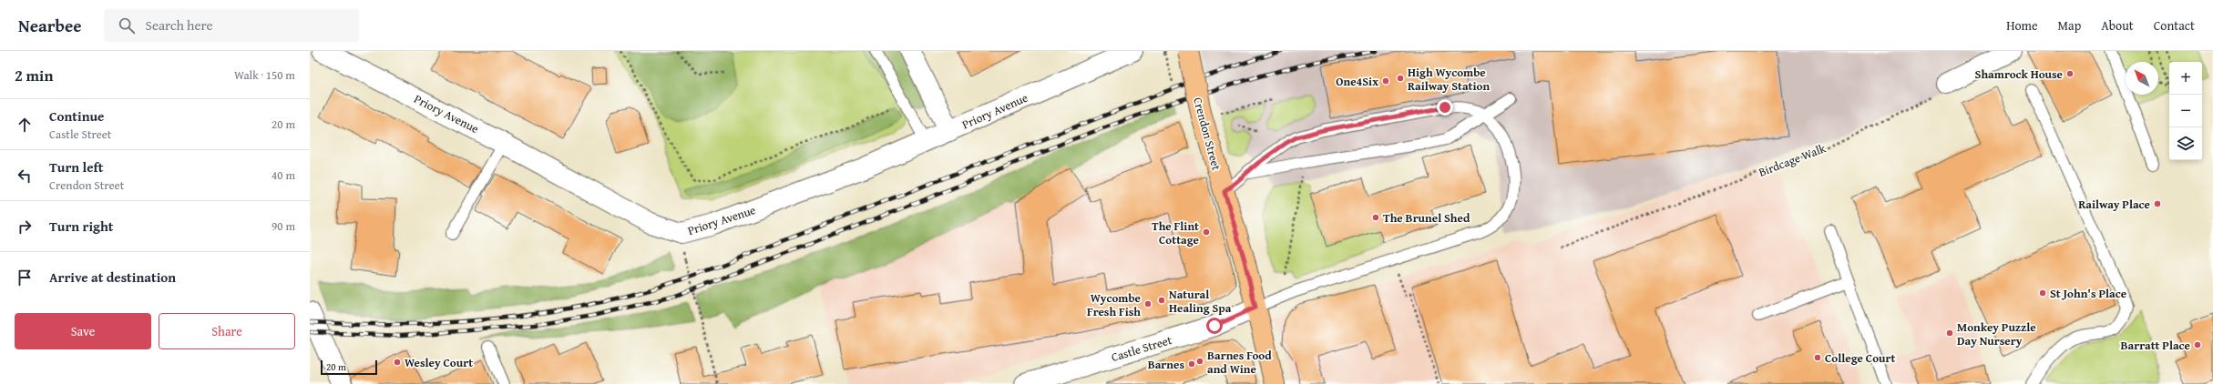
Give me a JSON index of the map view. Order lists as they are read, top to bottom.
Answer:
{
  "streets": {
    "main road": ["Crendon Street"],
    "street": ["Priory Avenue", "Castle Street"],
    "path": ["Birdcage Walk"]
  },
  "crossings": [
    ["Crendon Street", "Castle Street"]
  ],
  "places": [
    "Shamrock House",
    "High Wycombe Railway Station",
    "One4Six",
    "Railway Place",
    "The Brunel Shed",
    "The Flint Cottage",
    "St John's Place",
    "Natural Healing Spa",
    "Wycombe Fresh Fish",
    "Monkey Puzzle Day Nursery",
    "Barratt Place",
    "College Court",
    "Barnes Food and Wine",
    "Wesley Court",
    "Barnes"
  ],
  "scale_bar": "20 m",
  "north": "top left",
  "page": {
    "header": "Nearbee",
    "search": "Search here",
    "nav": [
      "Home",
      "Map",
      "About",
      "Contact"
    ],
    "heading": ["2 min", "Walk · 150 m"],
    "map_buttons": ["+", "−"],
    "list": [
      ["Continue", "Castle Street", "20 m"],
      ["Turn left", "Crendon Street", "40 m"],
      ["Turn right", "90 m"],
      "Arrive at destination"
    ],
    "buttons": ["Save", "Share"],
    "scale": "20 m"
  }
}
